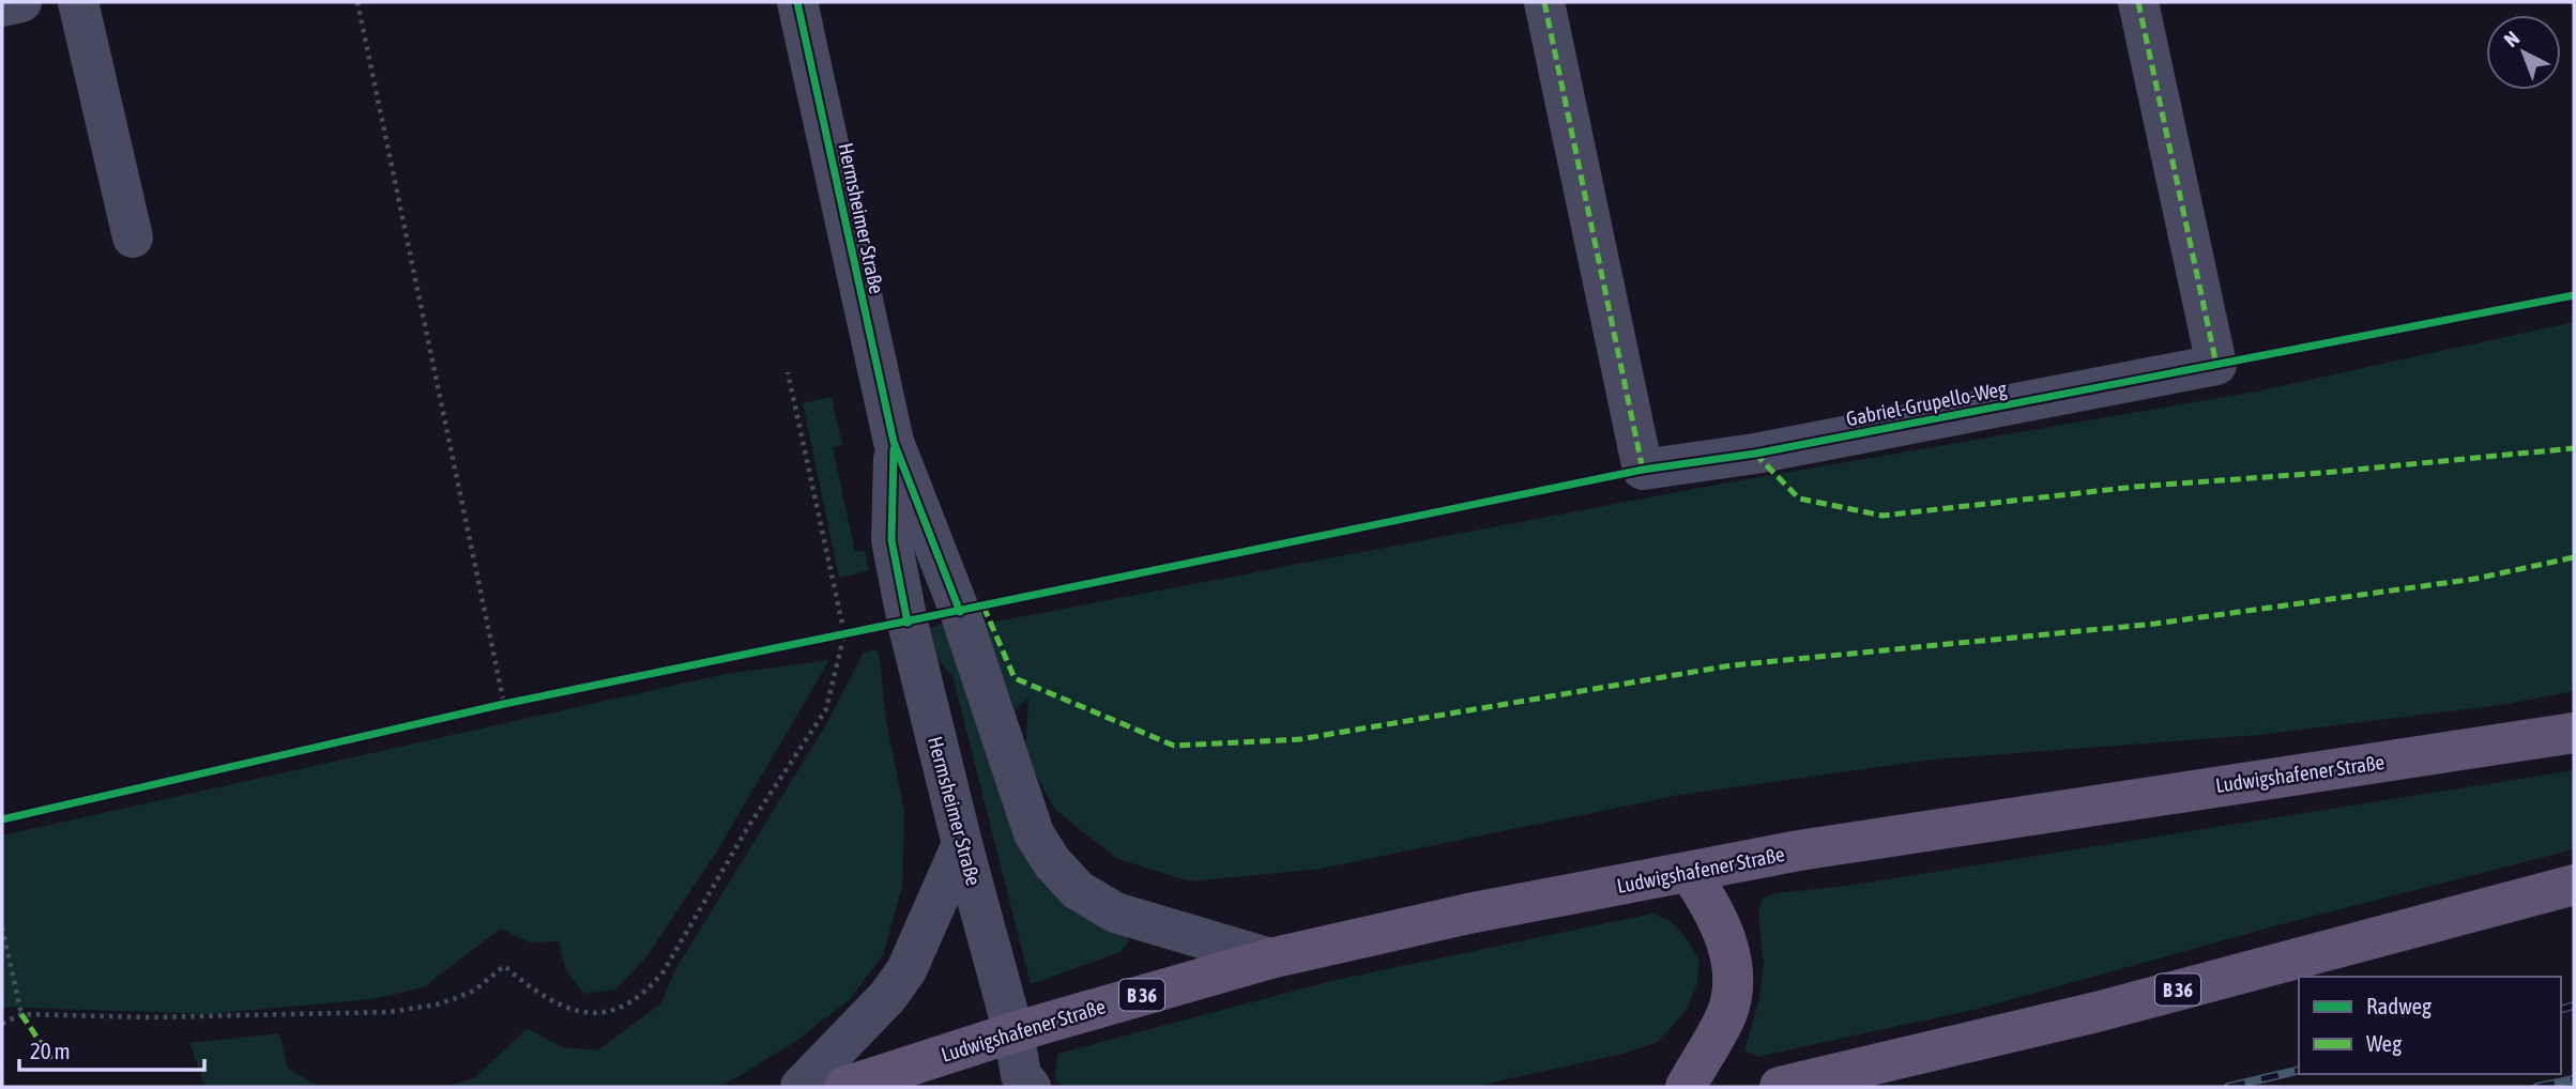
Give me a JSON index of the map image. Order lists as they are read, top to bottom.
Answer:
{
  "streets": {
    "main road": ["Ludwigshafener Straße", "B 36"],
    "street": ["Hermsheimer Straße", "Gabriel-Grupello-Weg"]
  },
  "crossings": [
    ["Hermsheimer Straße", "Ludwigshafener Straße"]
  ],
  "legend": ["Radweg", "Weg"],
  "scale_bar": "20 m",
  "north": "top left"
}
